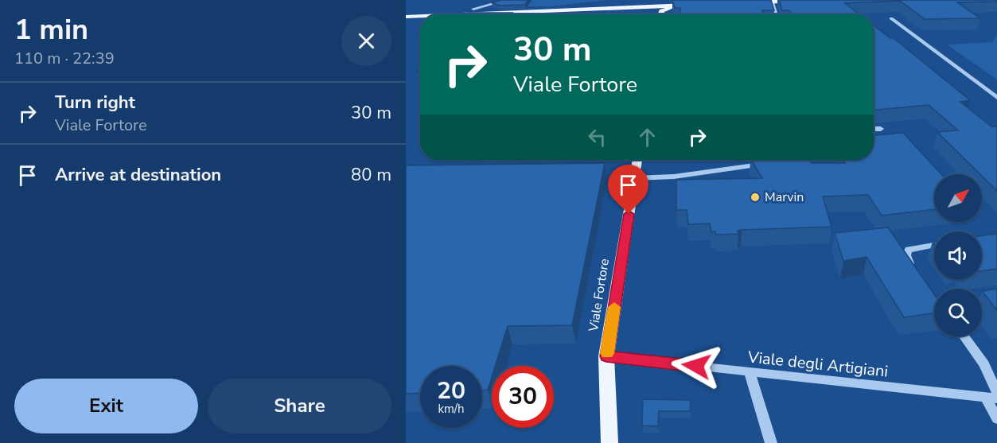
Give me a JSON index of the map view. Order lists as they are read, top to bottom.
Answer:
{
  "streets": {
    "main road": ["Viale Fortore"],
    "street": ["Viale degli Artigiani"]
  },
  "crossings": [
    ["Viale Fortore", "Viale degli Artigiani"]
  ],
  "places": ["Marvin"],
  "north": "top right",
  "page": {
    "heading": ["1 min", "110 m · 22:39"],
    "turn": ["30 m", "Viale Fortore"],
    "list": [
      {
        "name": "Turn right",
        "note": "Viale Fortore",
        "value": "30 m"
      },
      {
        "name": "Arrive at destination",
        "value": "80 m"
      }
    ],
    "speed": "20 km/h",
    "limit": "30",
    "buttons": ["Exit", "Share"]
  }
}
